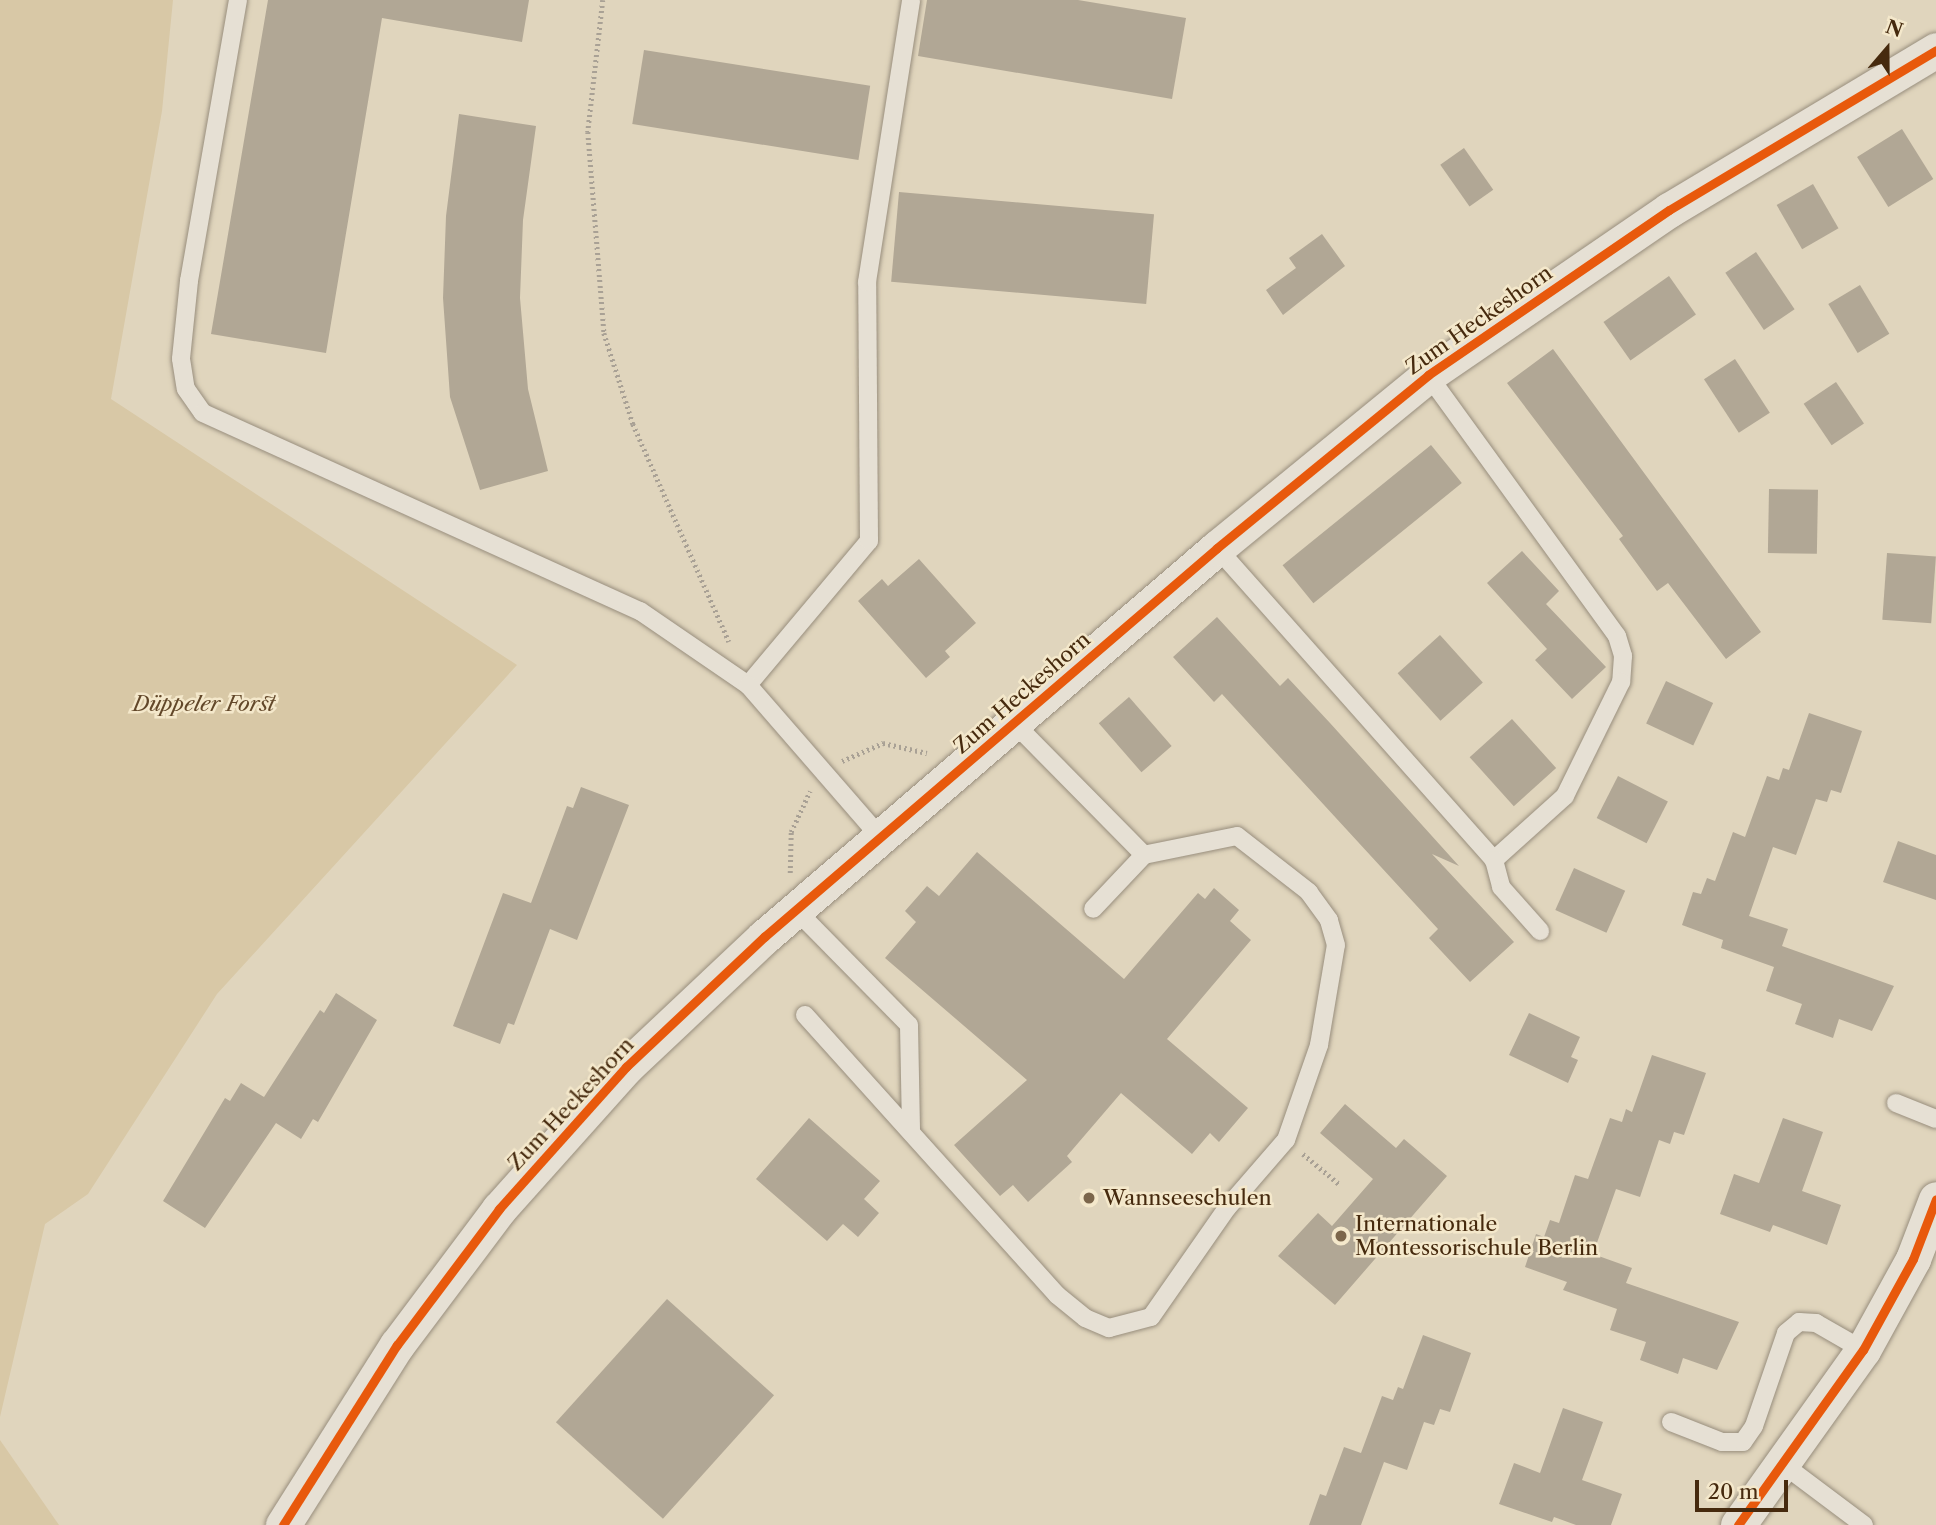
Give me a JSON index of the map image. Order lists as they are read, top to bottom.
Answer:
{
  "streets": {
    "street": ["Zum Heckeshorn"]
  },
  "parks": ["Düppeler Forst"],
  "places": ["Wannseeschulen", "Internationale Montessorischule Berlin"],
  "scale_bar": "20 m",
  "north": "top"
}
